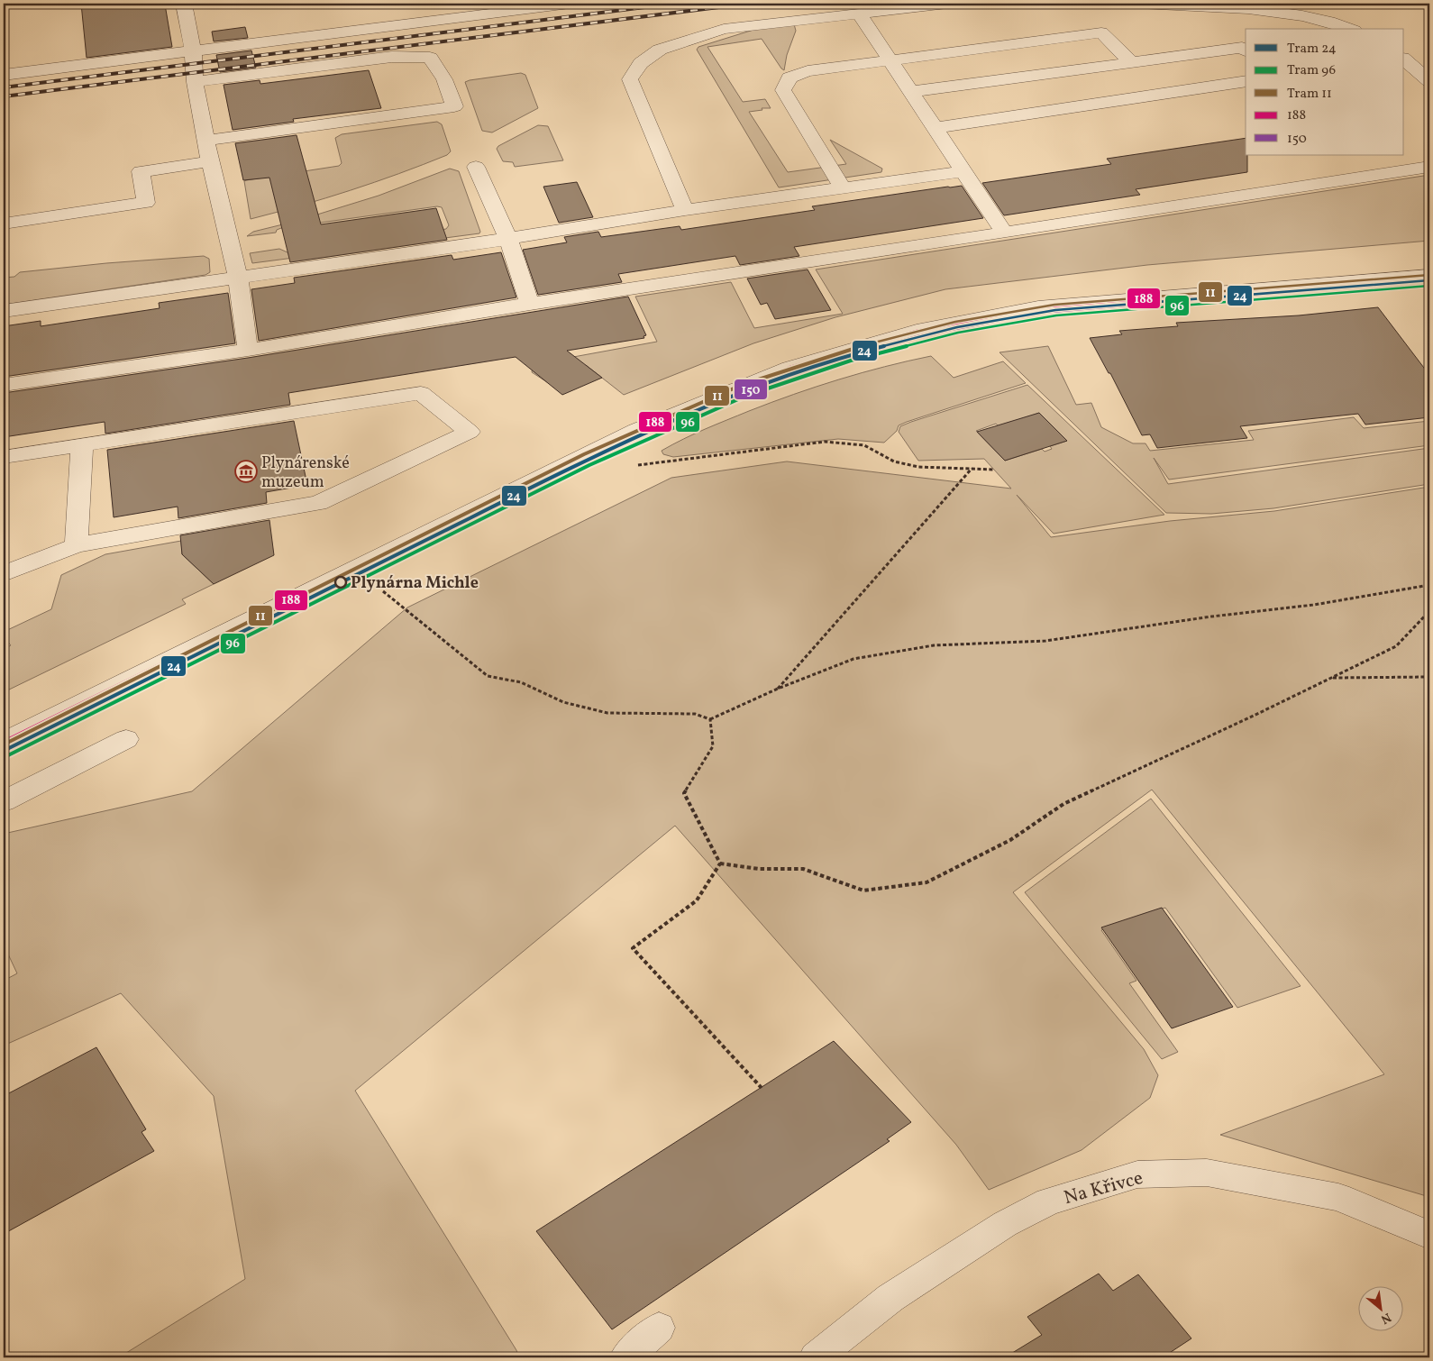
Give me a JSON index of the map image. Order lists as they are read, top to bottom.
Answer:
{
  "streets": {
    "street": ["Na Křivce"]
  },
  "places": {
    "museum": ["Plynárenské muzeum"],
    "other": ["Plynárna Michle"]
  },
  "lines": [
    "tram line 11",
    "transit line 188",
    "tram line 24",
    "transit line 150",
    "tram line 96"
  ],
  "legend": [
    "Tram 24",
    "Tram 96",
    "Tram 11",
    "188",
    "150"
  ],
  "north": "bottom right"
}
